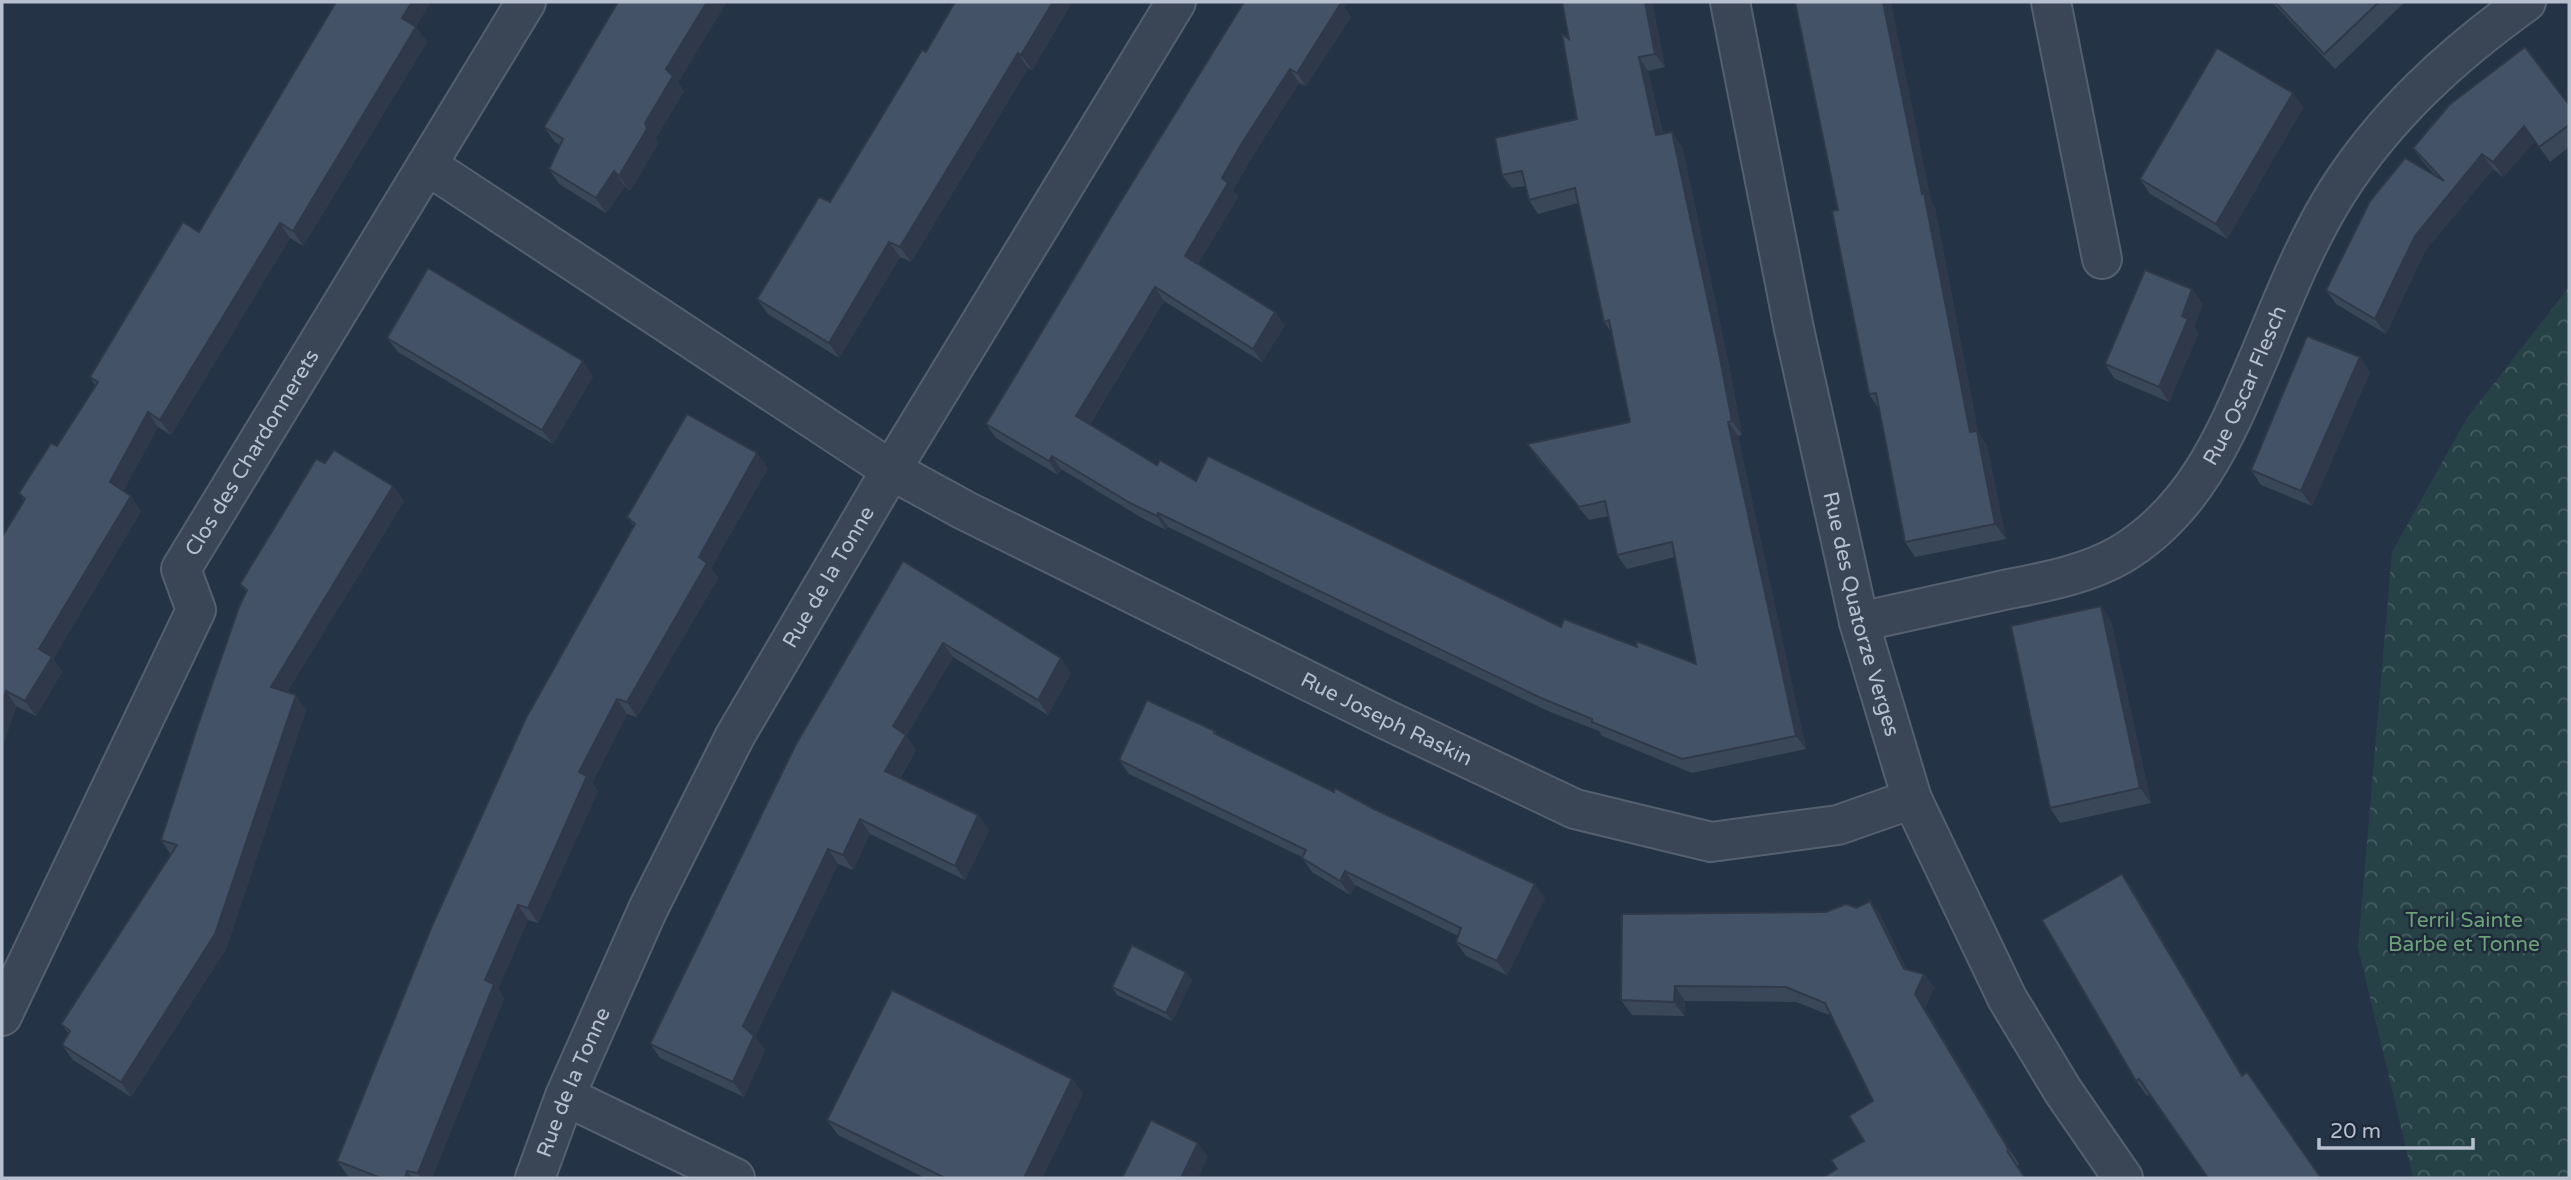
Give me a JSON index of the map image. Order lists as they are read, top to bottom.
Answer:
{
  "streets": {
    "street": [
      "Rue Oscar Flesch",
      "Clos des Chardonnerets",
      "Rue de la Tonne",
      "Rue des Quatorze Verges",
      "Rue Joseph Raskin"
    ]
  },
  "crossings": [
    ["Rue Oscar Flesch", "Rue des Quatorze Verges"],
    ["Rue de la Tonne", "Rue Joseph Raskin"],
    ["Rue des Quatorze Verges", "Rue Joseph Raskin"]
  ],
  "parks": ["Terril Sainte Barbe et Tonne"],
  "scale_bar": "20 m"
}
